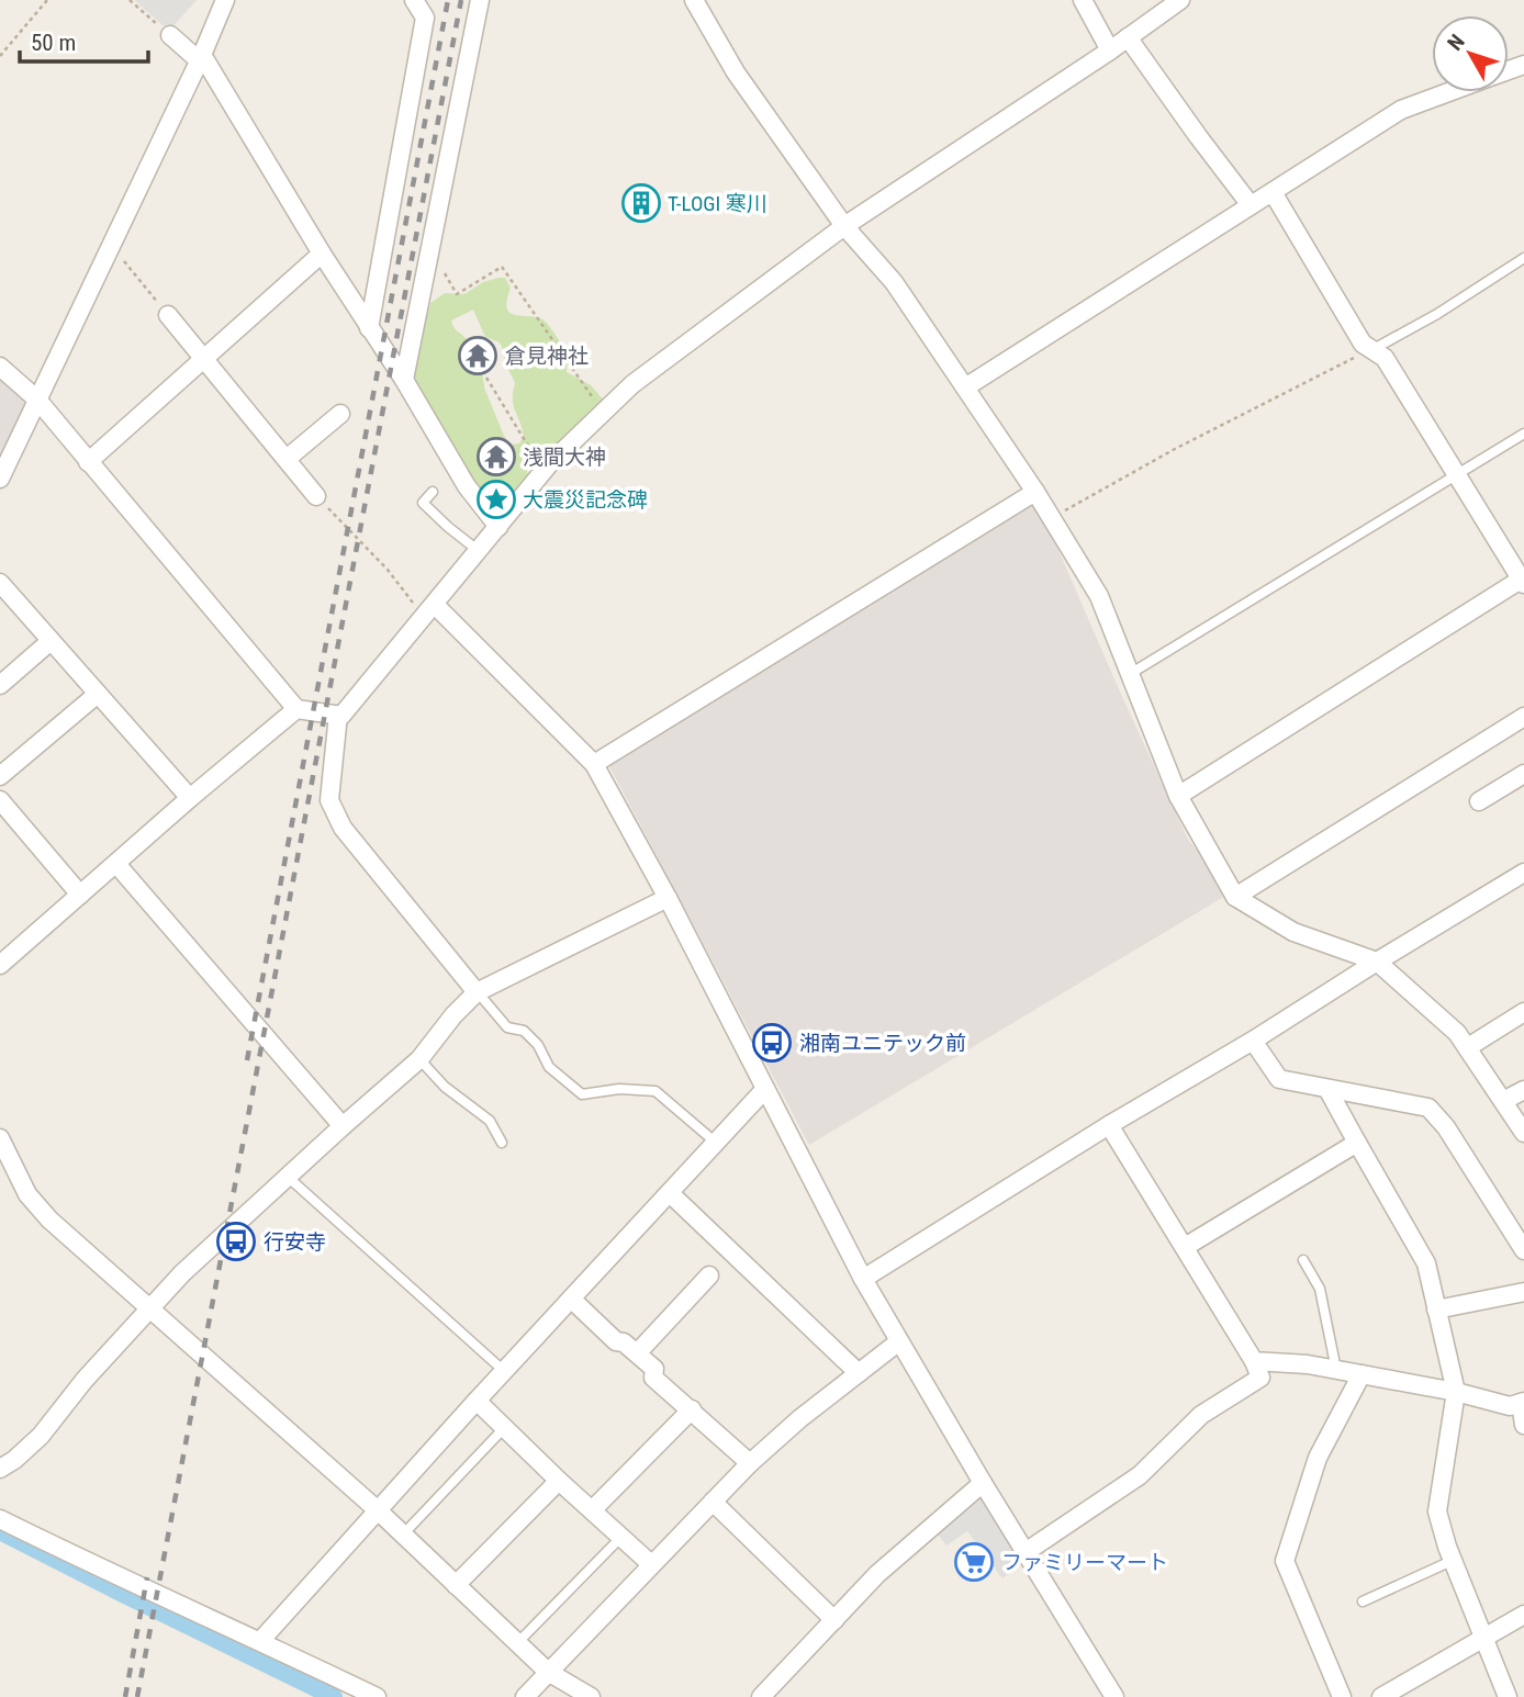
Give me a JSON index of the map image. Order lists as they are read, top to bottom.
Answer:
{
  "places": {
    "building": ["T-LOGI 寒川"],
    "temple": ["倉見神社", "浅間大神"],
    "place": ["大震災記念碑"],
    "bus stop": ["湘南ユニテック前", "行安寺"],
    "supermarket": ["ファミリーマート"]
  },
  "scale_bar": "50 m",
  "north": "top left"
}
